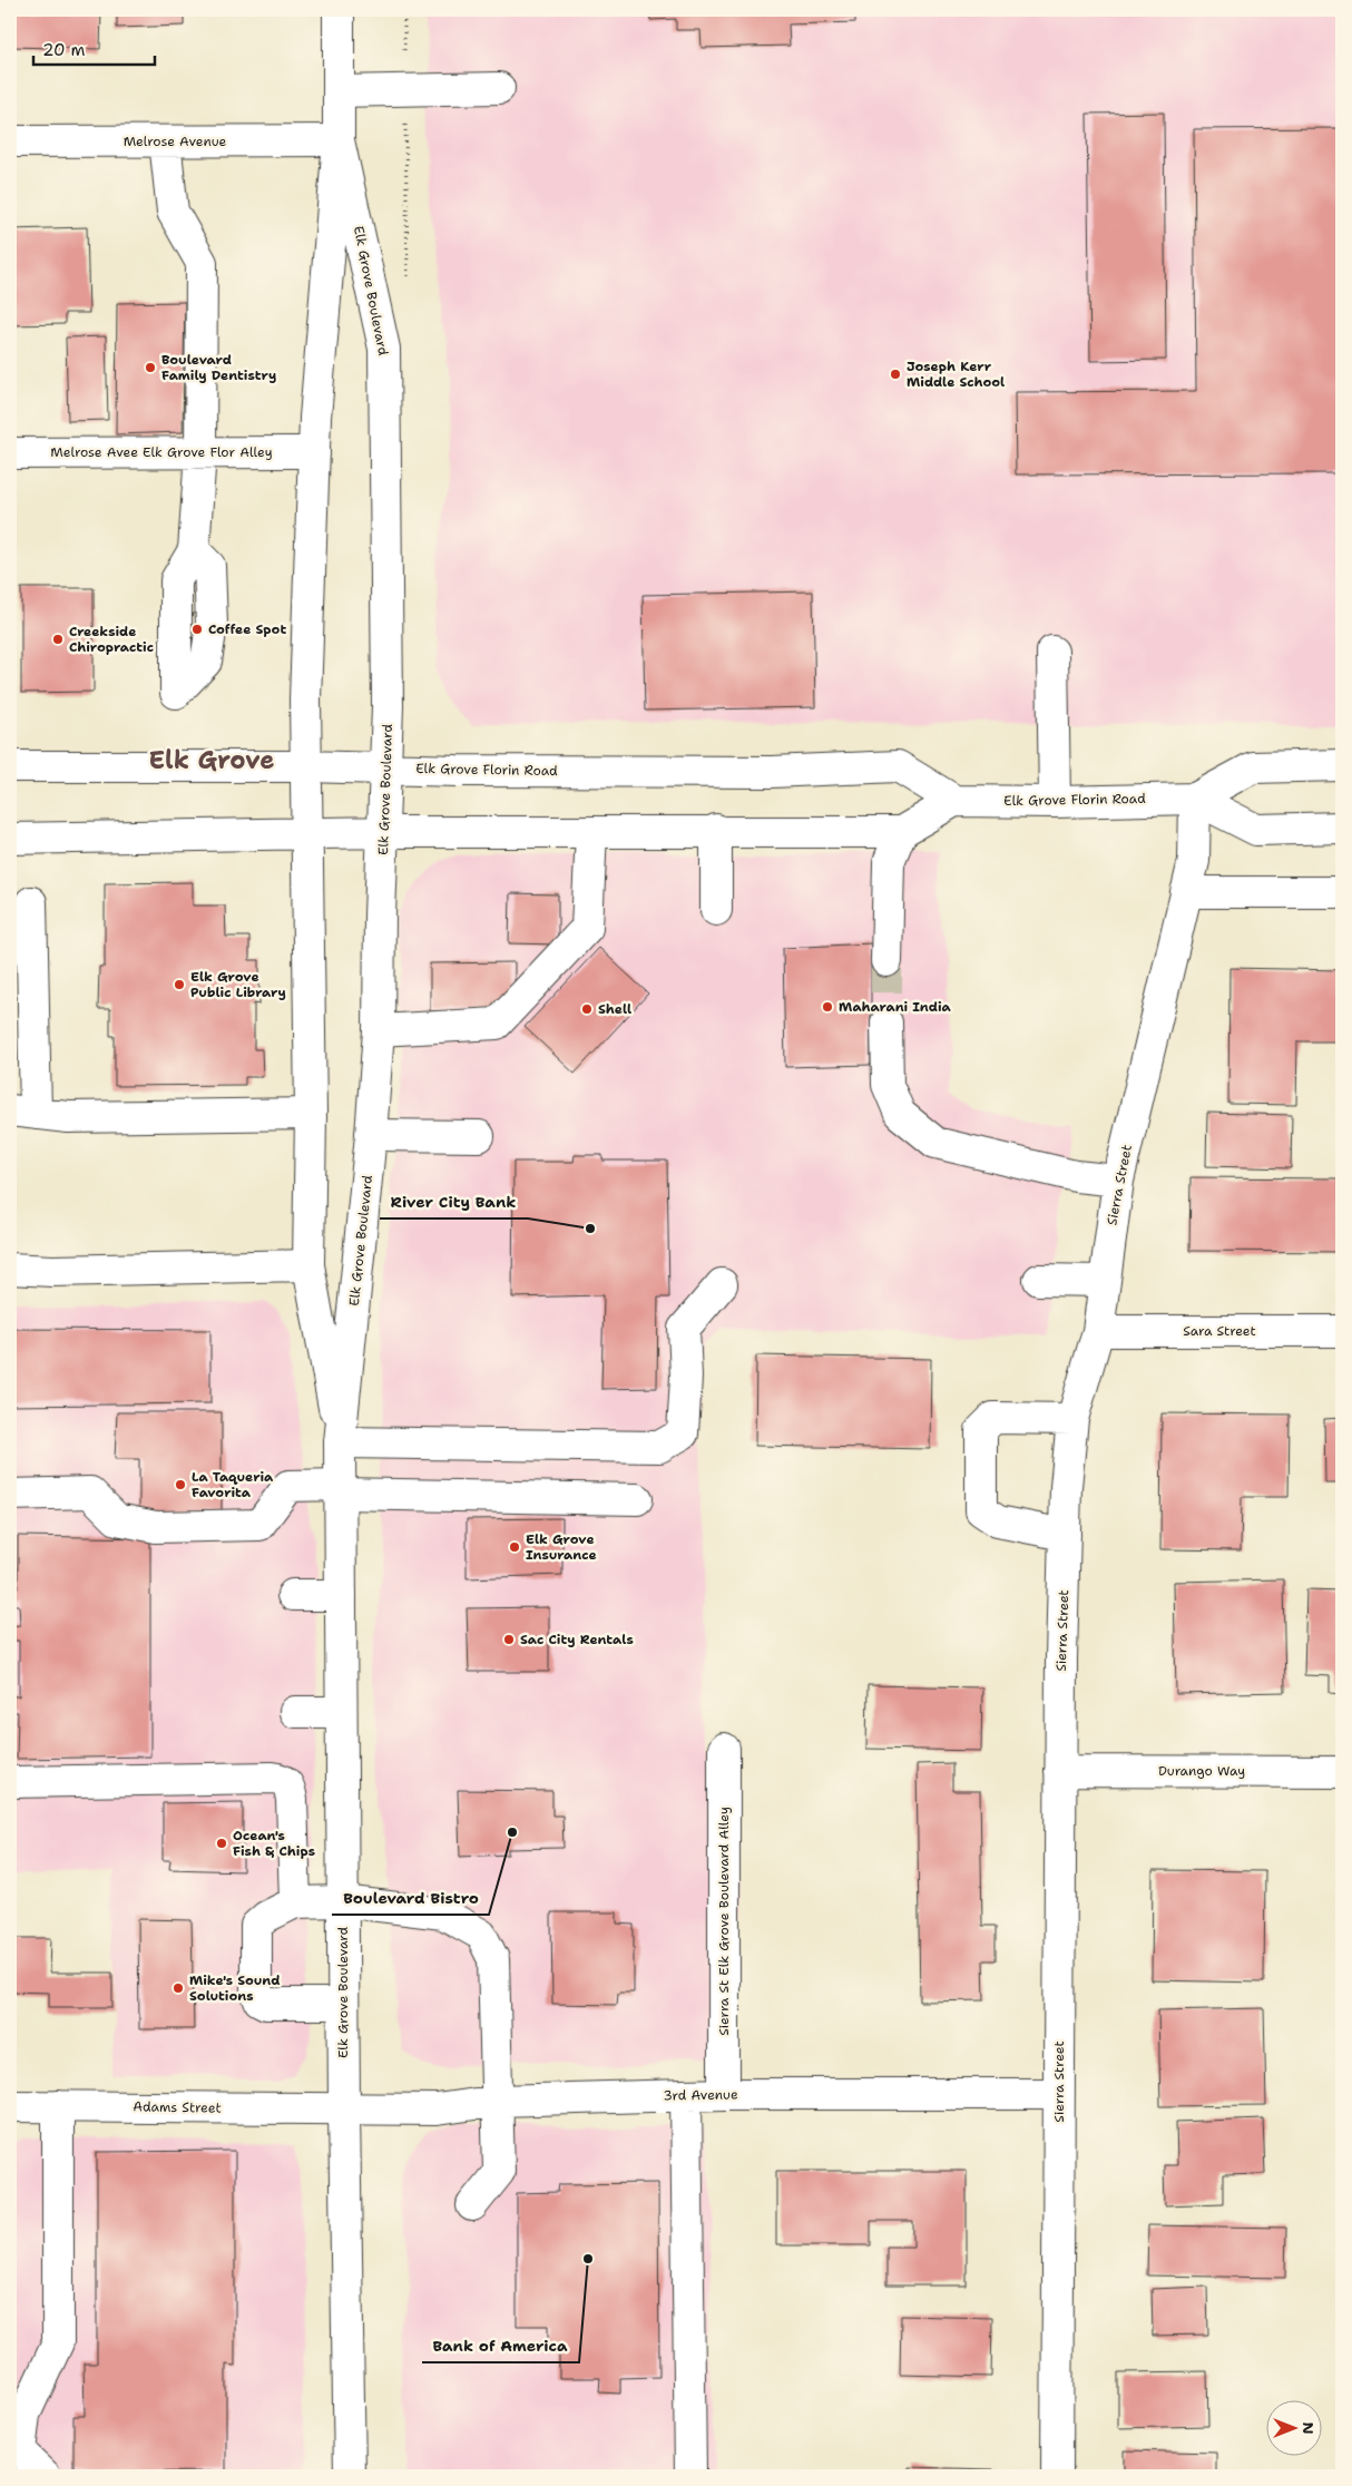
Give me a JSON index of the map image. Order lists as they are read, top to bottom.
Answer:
{
  "streets": {
    "main road": [
      "Melrose Avenue",
      "Elk Grove Boulevard",
      "Melrose Avee Elk Grove Flor Alley",
      "Elk Grove Florin Road",
      "Sierra Street",
      "Sara Street",
      "Durango Way",
      "Sierra St Elk Grove Boulevard Alley",
      "3rd Avenue",
      "Adams Street"
    ]
  },
  "crossings": [
    ["Melrose Avenue", "Elk Grove Boulevard"],
    ["Elk Grove Boulevard", "Melrose Avee Elk Grove Flor Alley"],
    ["Elk Grove Boulevard", "Elk Grove Florin Road"],
    ["Elk Grove Boulevard", "3rd Avenue"],
    ["Elk Grove Boulevard", "Adams Street"],
    ["Elk Grove Florin Road", "Sierra Street"],
    ["Sierra Street", "Sara Street"],
    ["Sierra Street", "Durango Way"],
    ["Sierra Street", "3rd Avenue"],
    ["Sierra St Elk Grove Boulevard Alley", "3rd Avenue"],
    ["3rd Avenue", "Adams Street"]
  ],
  "districts": ["Elk Grove"],
  "places": [
    "Boulevard Family Dentistry",
    "Joseph Kerr Middle School",
    "Coffee Spot",
    "Creekside Chiropractic",
    "Elk Grove Public Library",
    "Maharani India",
    "Shell",
    "River City Bank",
    "La Taqueria Favorita",
    "Elk Grove Insurance",
    "Sac City Rentals",
    "Boulevard Bistro",
    "Ocean's Fish & Chips",
    "Mike's Sound Solutions",
    "Bank of America"
  ],
  "scale_bar": "20 m",
  "north": "right"
}
